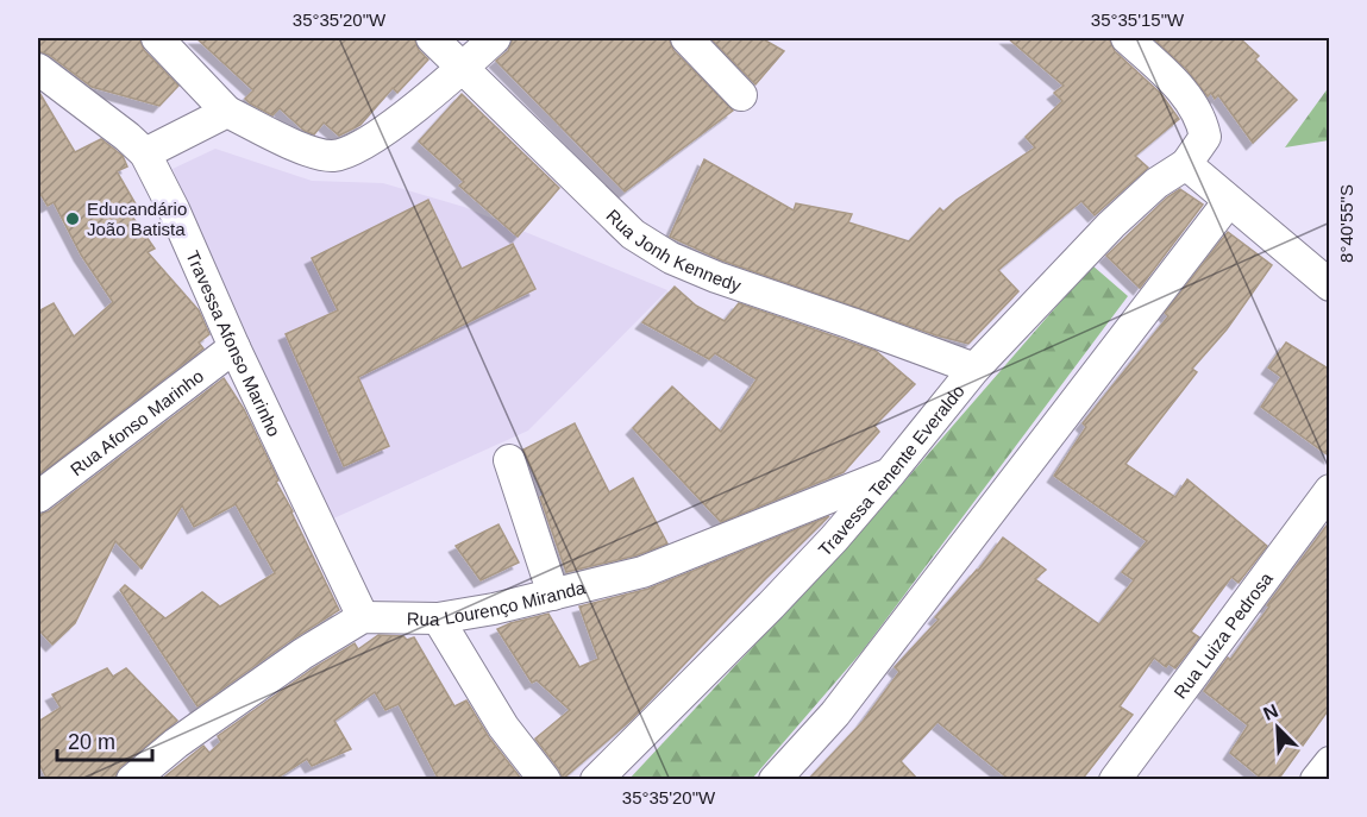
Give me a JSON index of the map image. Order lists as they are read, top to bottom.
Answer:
{
  "streets": {
    "street": [
      "Rua Jonh Kennedy",
      "Travessa Afonso Marinho",
      "Rua Afonso Marinho",
      "Travessa Tenente Everaldo",
      "Rua Lourenço Miranda",
      "Rua Luiza Pedrosa"
    ]
  },
  "crossings": [
    ["Rua Jonh Kennedy", "Travessa Tenente Everaldo"],
    ["Travessa Afonso Marinho", "Rua Afonso Marinho"],
    ["Travessa Afonso Marinho", "Rua Lourenço Miranda"],
    ["Travessa Tenente Everaldo", "Rua Lourenço Miranda"]
  ],
  "places": ["Educandário João Batista"],
  "scale_bar": "20 m",
  "north": "top left",
  "coordinates": ["35°35'20\"W", "35°35'15\"W", "8°40'55\"S"]
}
